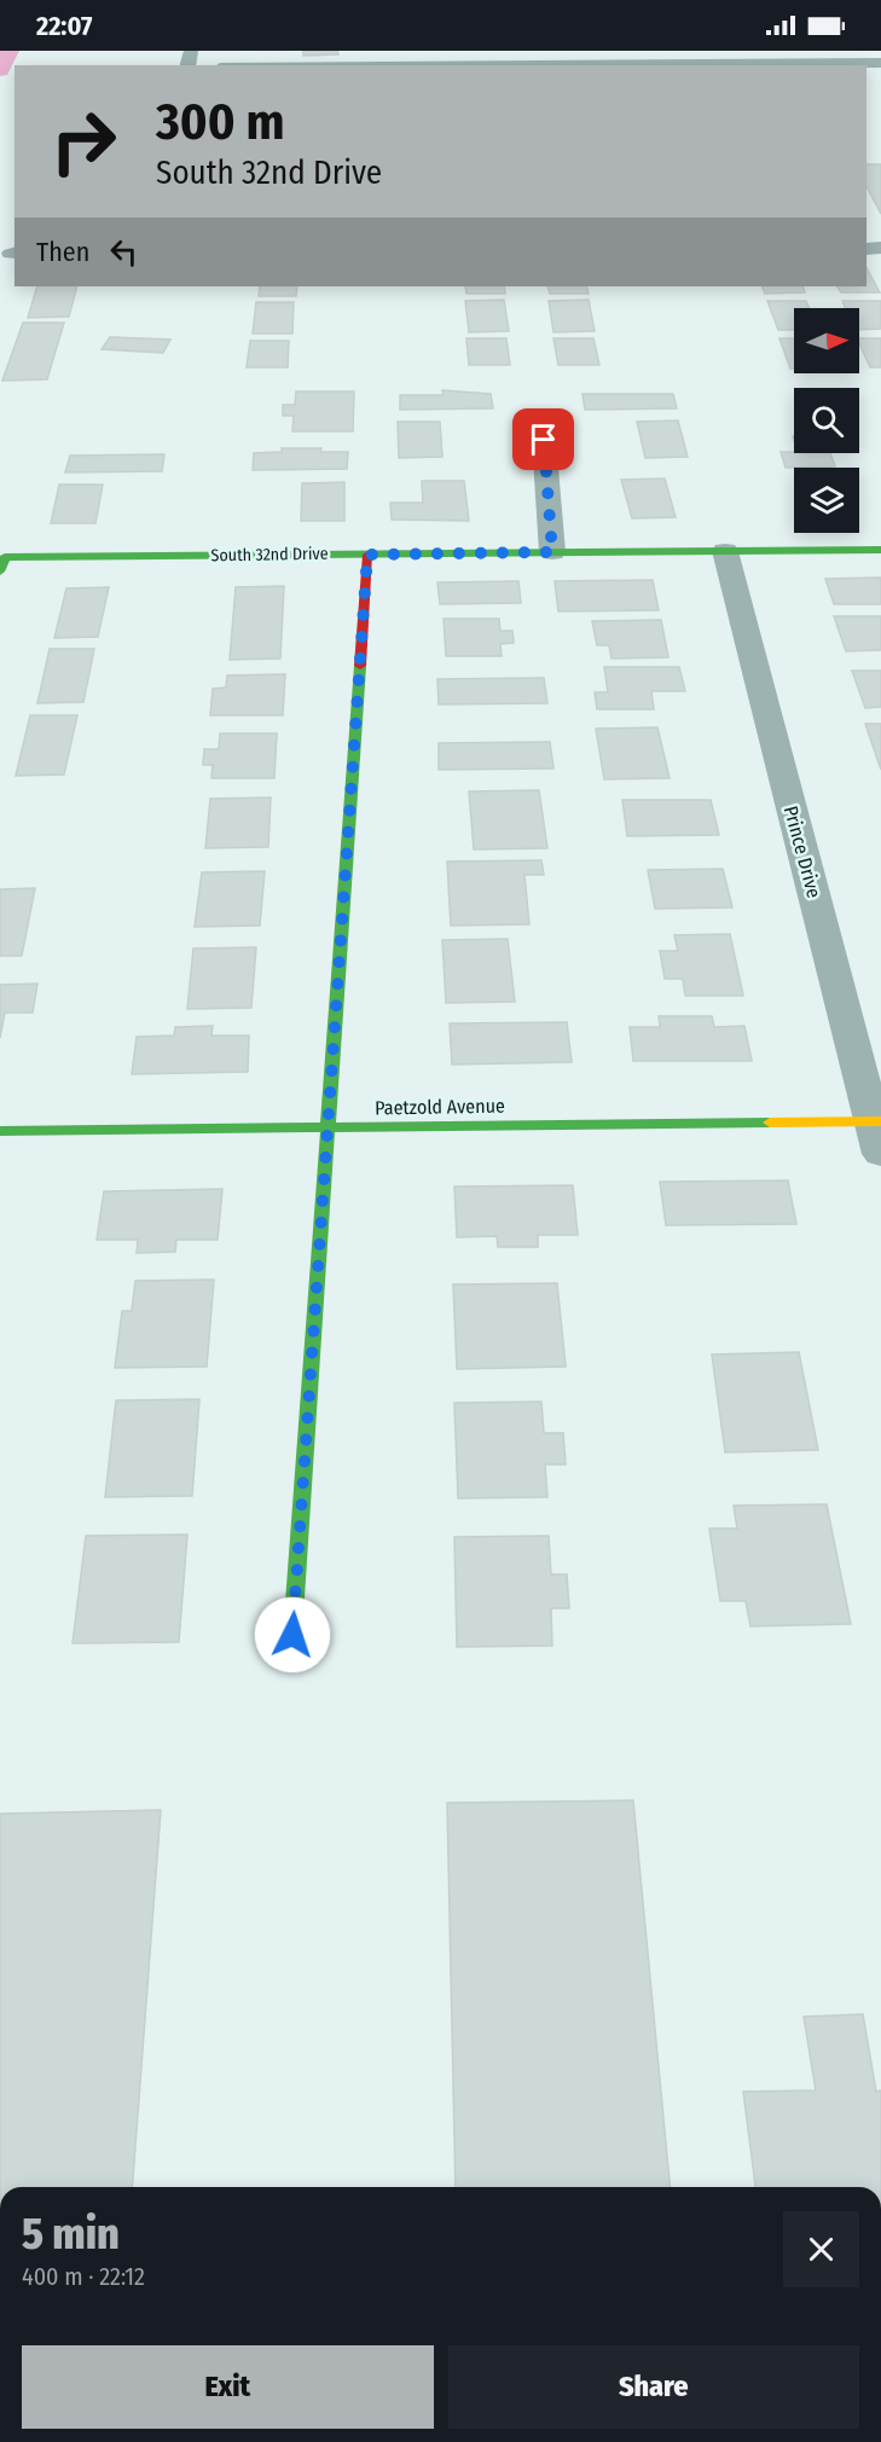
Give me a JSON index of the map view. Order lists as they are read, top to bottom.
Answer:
{
  "streets": {
    "street": ["South 32nd Drive", "Prince Drive", "Paetzold Avenue"]
  },
  "crossings": [
    ["South 32nd Drive", "Prince Drive"],
    ["Prince Drive", "Paetzold Avenue"]
  ],
  "north": "right",
  "page": {
    "status": "22:07",
    "turn": ["300 m", "South 32nd Drive"],
    "then": "Then",
    "heading": ["5 min", "400 m · 22:12"],
    "buttons": ["Exit", "Share"]
  }
}
